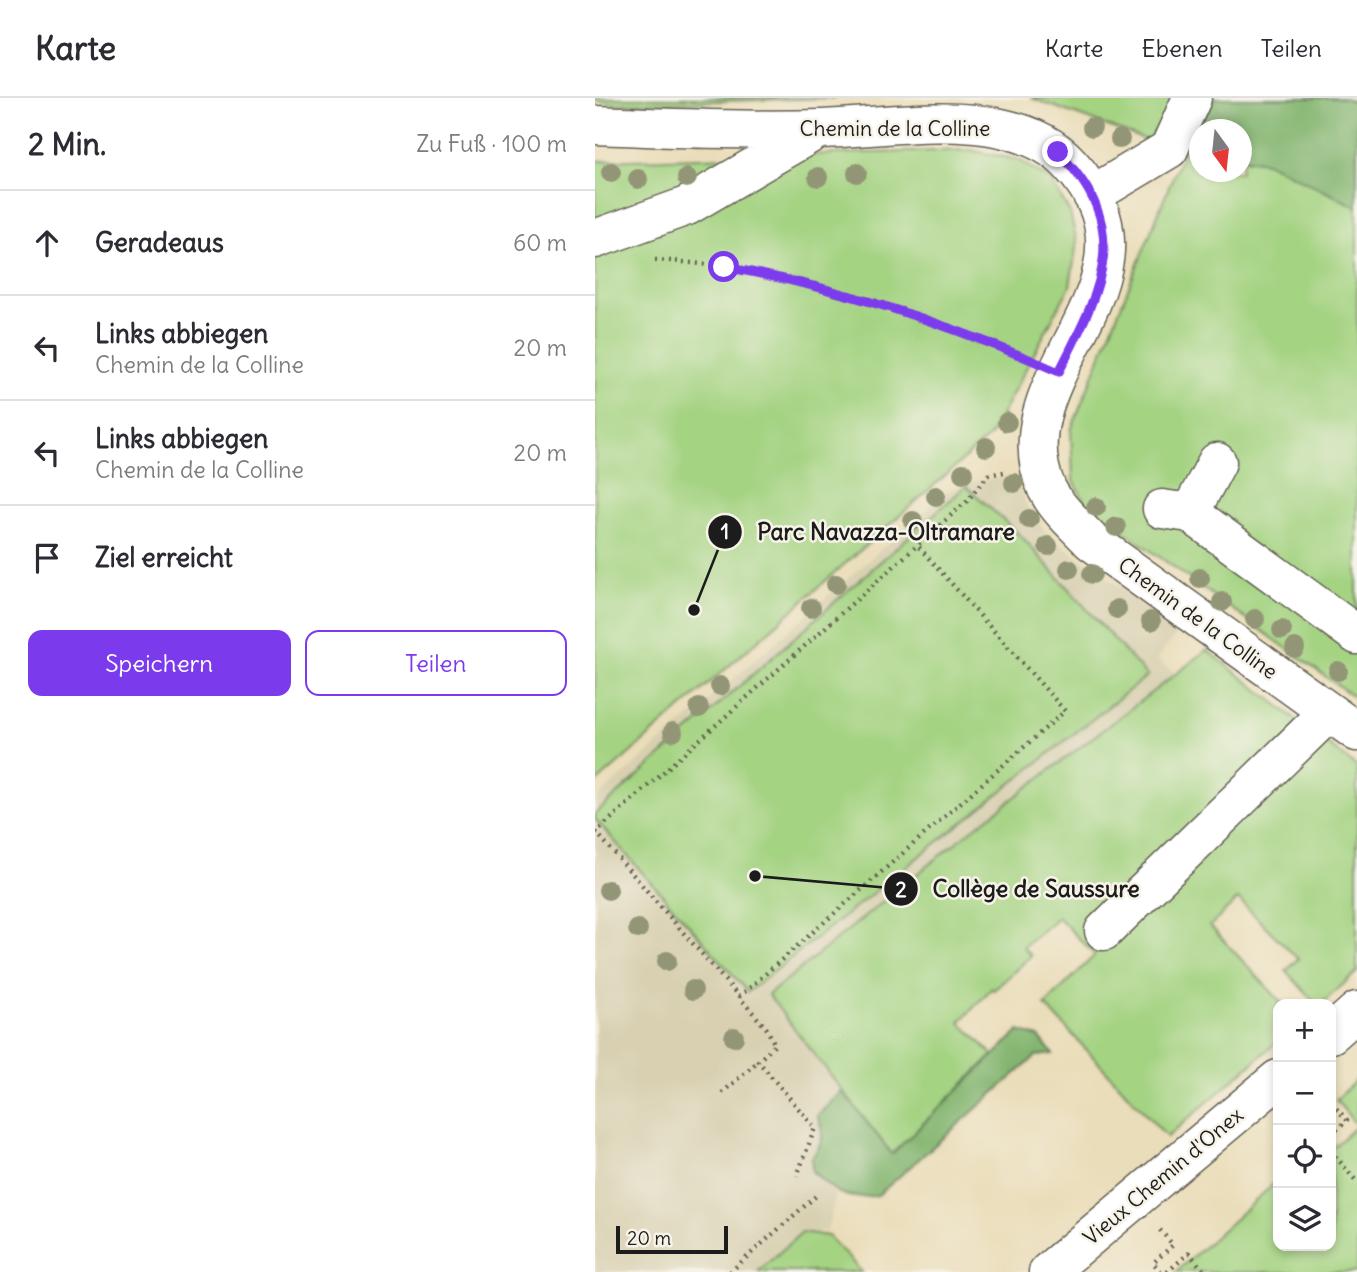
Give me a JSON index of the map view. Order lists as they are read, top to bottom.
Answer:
{
  "streets": {
    "street": ["Chemin de la Colline", "Vieux Chemin d'Onex"]
  },
  "places": ["Parc Navazza-Oltramare", "Collège de Saussure"],
  "scale_bar": "20 m",
  "north": "bottom",
  "page": {
    "header": "Karte",
    "nav": ["Karte", "Ebenen", "Teilen"],
    "heading": ["2 Min.", "Zu Fuß · 100 m"],
    "list": [
      ["Geradeaus", "60 m"],
      ["Links abbiegen", "Chemin de la Colline", "20 m"],
      ["Links abbiegen", "Chemin de la Colline", "20 m"],
      "Ziel erreicht"
    ],
    "buttons": ["Speichern", "Teilen"],
    "map_buttons": ["+", "−"],
    "scale": "20 m"
  }
}
